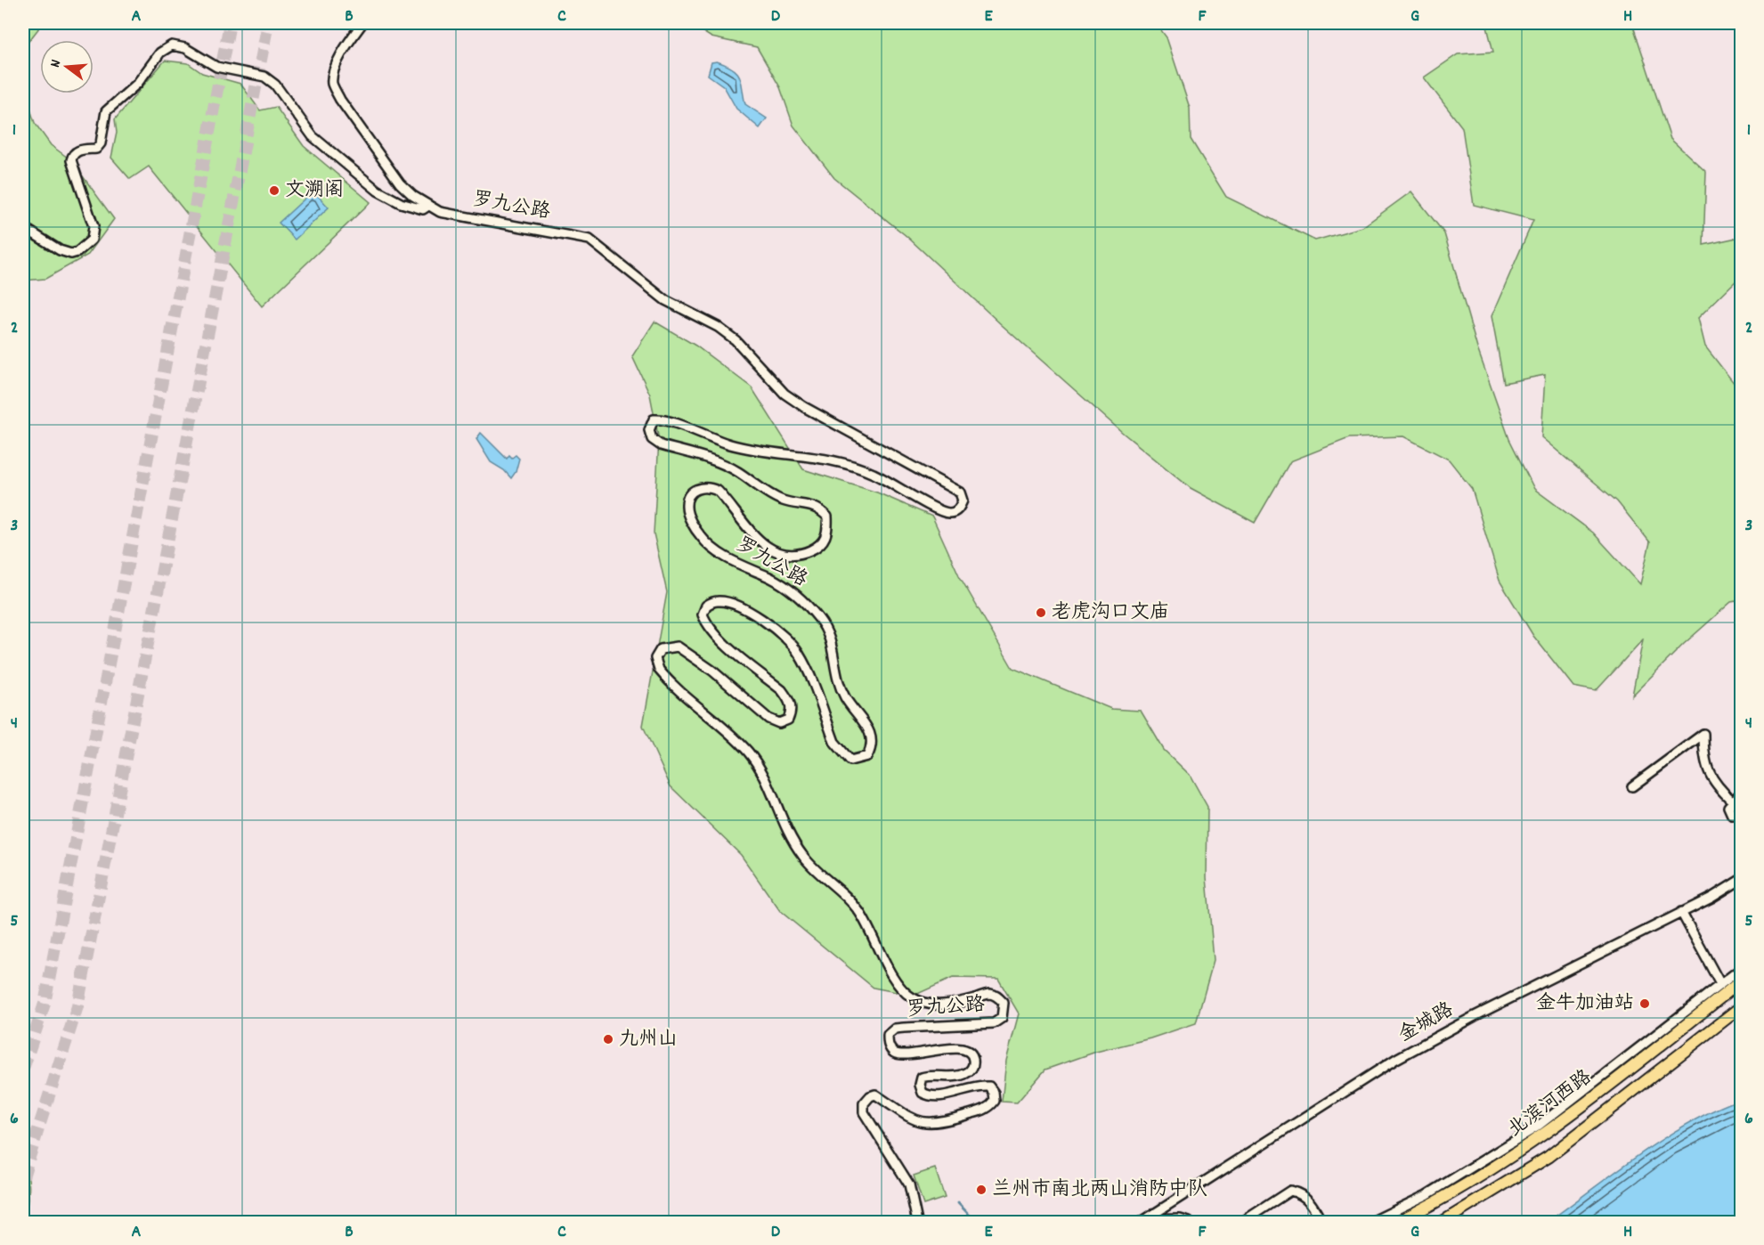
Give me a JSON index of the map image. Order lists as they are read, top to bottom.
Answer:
{
  "streets": {
    "main road": ["北滨河西路"],
    "street": ["罗九公路", "金城路"]
  },
  "places": [
    "文溯阁",
    "老虎沟口文庙",
    "金牛加油站",
    "九州山",
    "兰州市南北两山消防中队"
  ],
  "north": "left",
  "grid": {
    "columns": [
      "A",
      "B",
      "C",
      "D",
      "E",
      "F",
      "G",
      "H"
    ],
    "rows": [
      "1",
      "2",
      "3",
      "4",
      "5",
      "6"
    ]
  }
}
